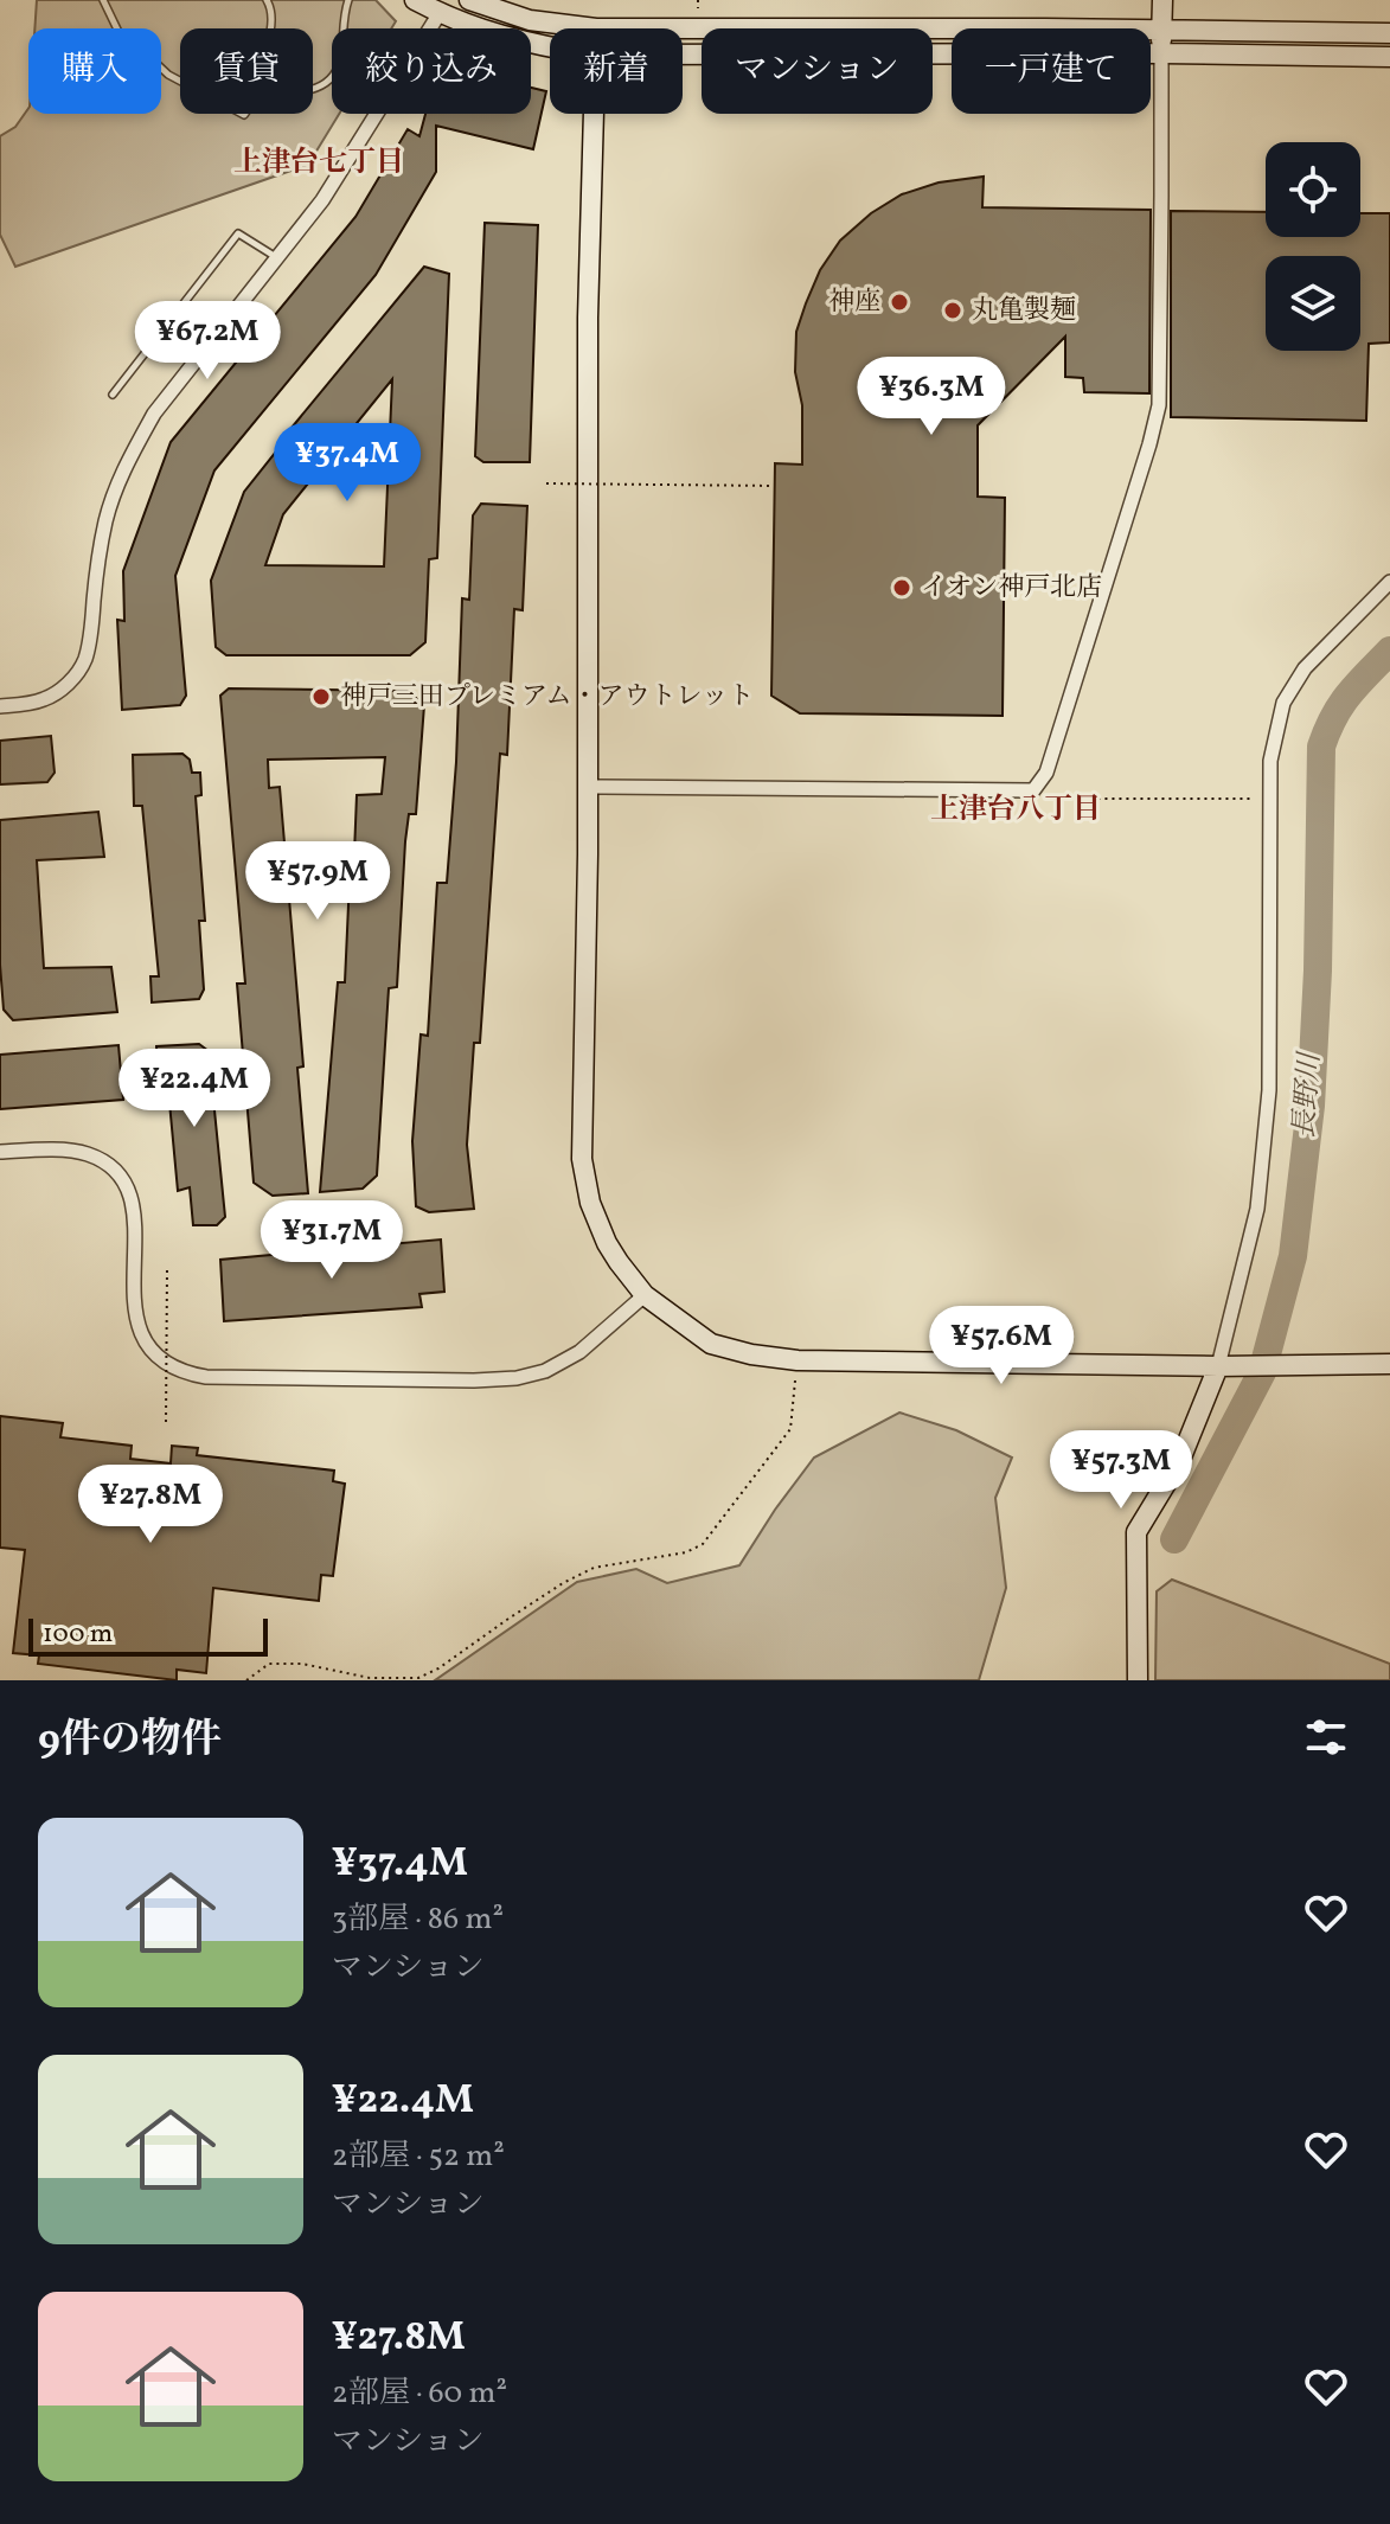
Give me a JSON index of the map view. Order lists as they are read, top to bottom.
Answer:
{
  "districts": ["上津台七丁目", "上津台八丁目"],
  "water": ["長野川"],
  "places": [
    "神座",
    "丸亀製麺",
    "イオン神戸北店",
    "神戸三田プレミアム・アウトレット"
  ],
  "scale_bar": "100 m",
  "page": {
    "chip": [
      "購入",
      "賃貸",
      "絞り込み",
      "新着",
      "マンション",
      "一戸建て"
    ],
    "price": [
      "¥67.2M",
      "¥36.3M",
      "¥37.4M",
      "¥57.9M",
      "¥22.4M",
      "¥31.7M",
      "¥57.6M",
      "¥57.3M",
      "¥27.8M"
    ],
    "scale": "100 m",
    "heading": "9件の物件",
    "list": [
      {
        "name": "¥37.4M",
        "note": "3部屋 · 86 m² · マンション"
      },
      {
        "name": "¥22.4M",
        "note": "2部屋 · 52 m² · マンション"
      },
      {
        "name": "¥27.8M",
        "note": "2部屋 · 60 m² · マンション"
      }
    ]
  }
}
